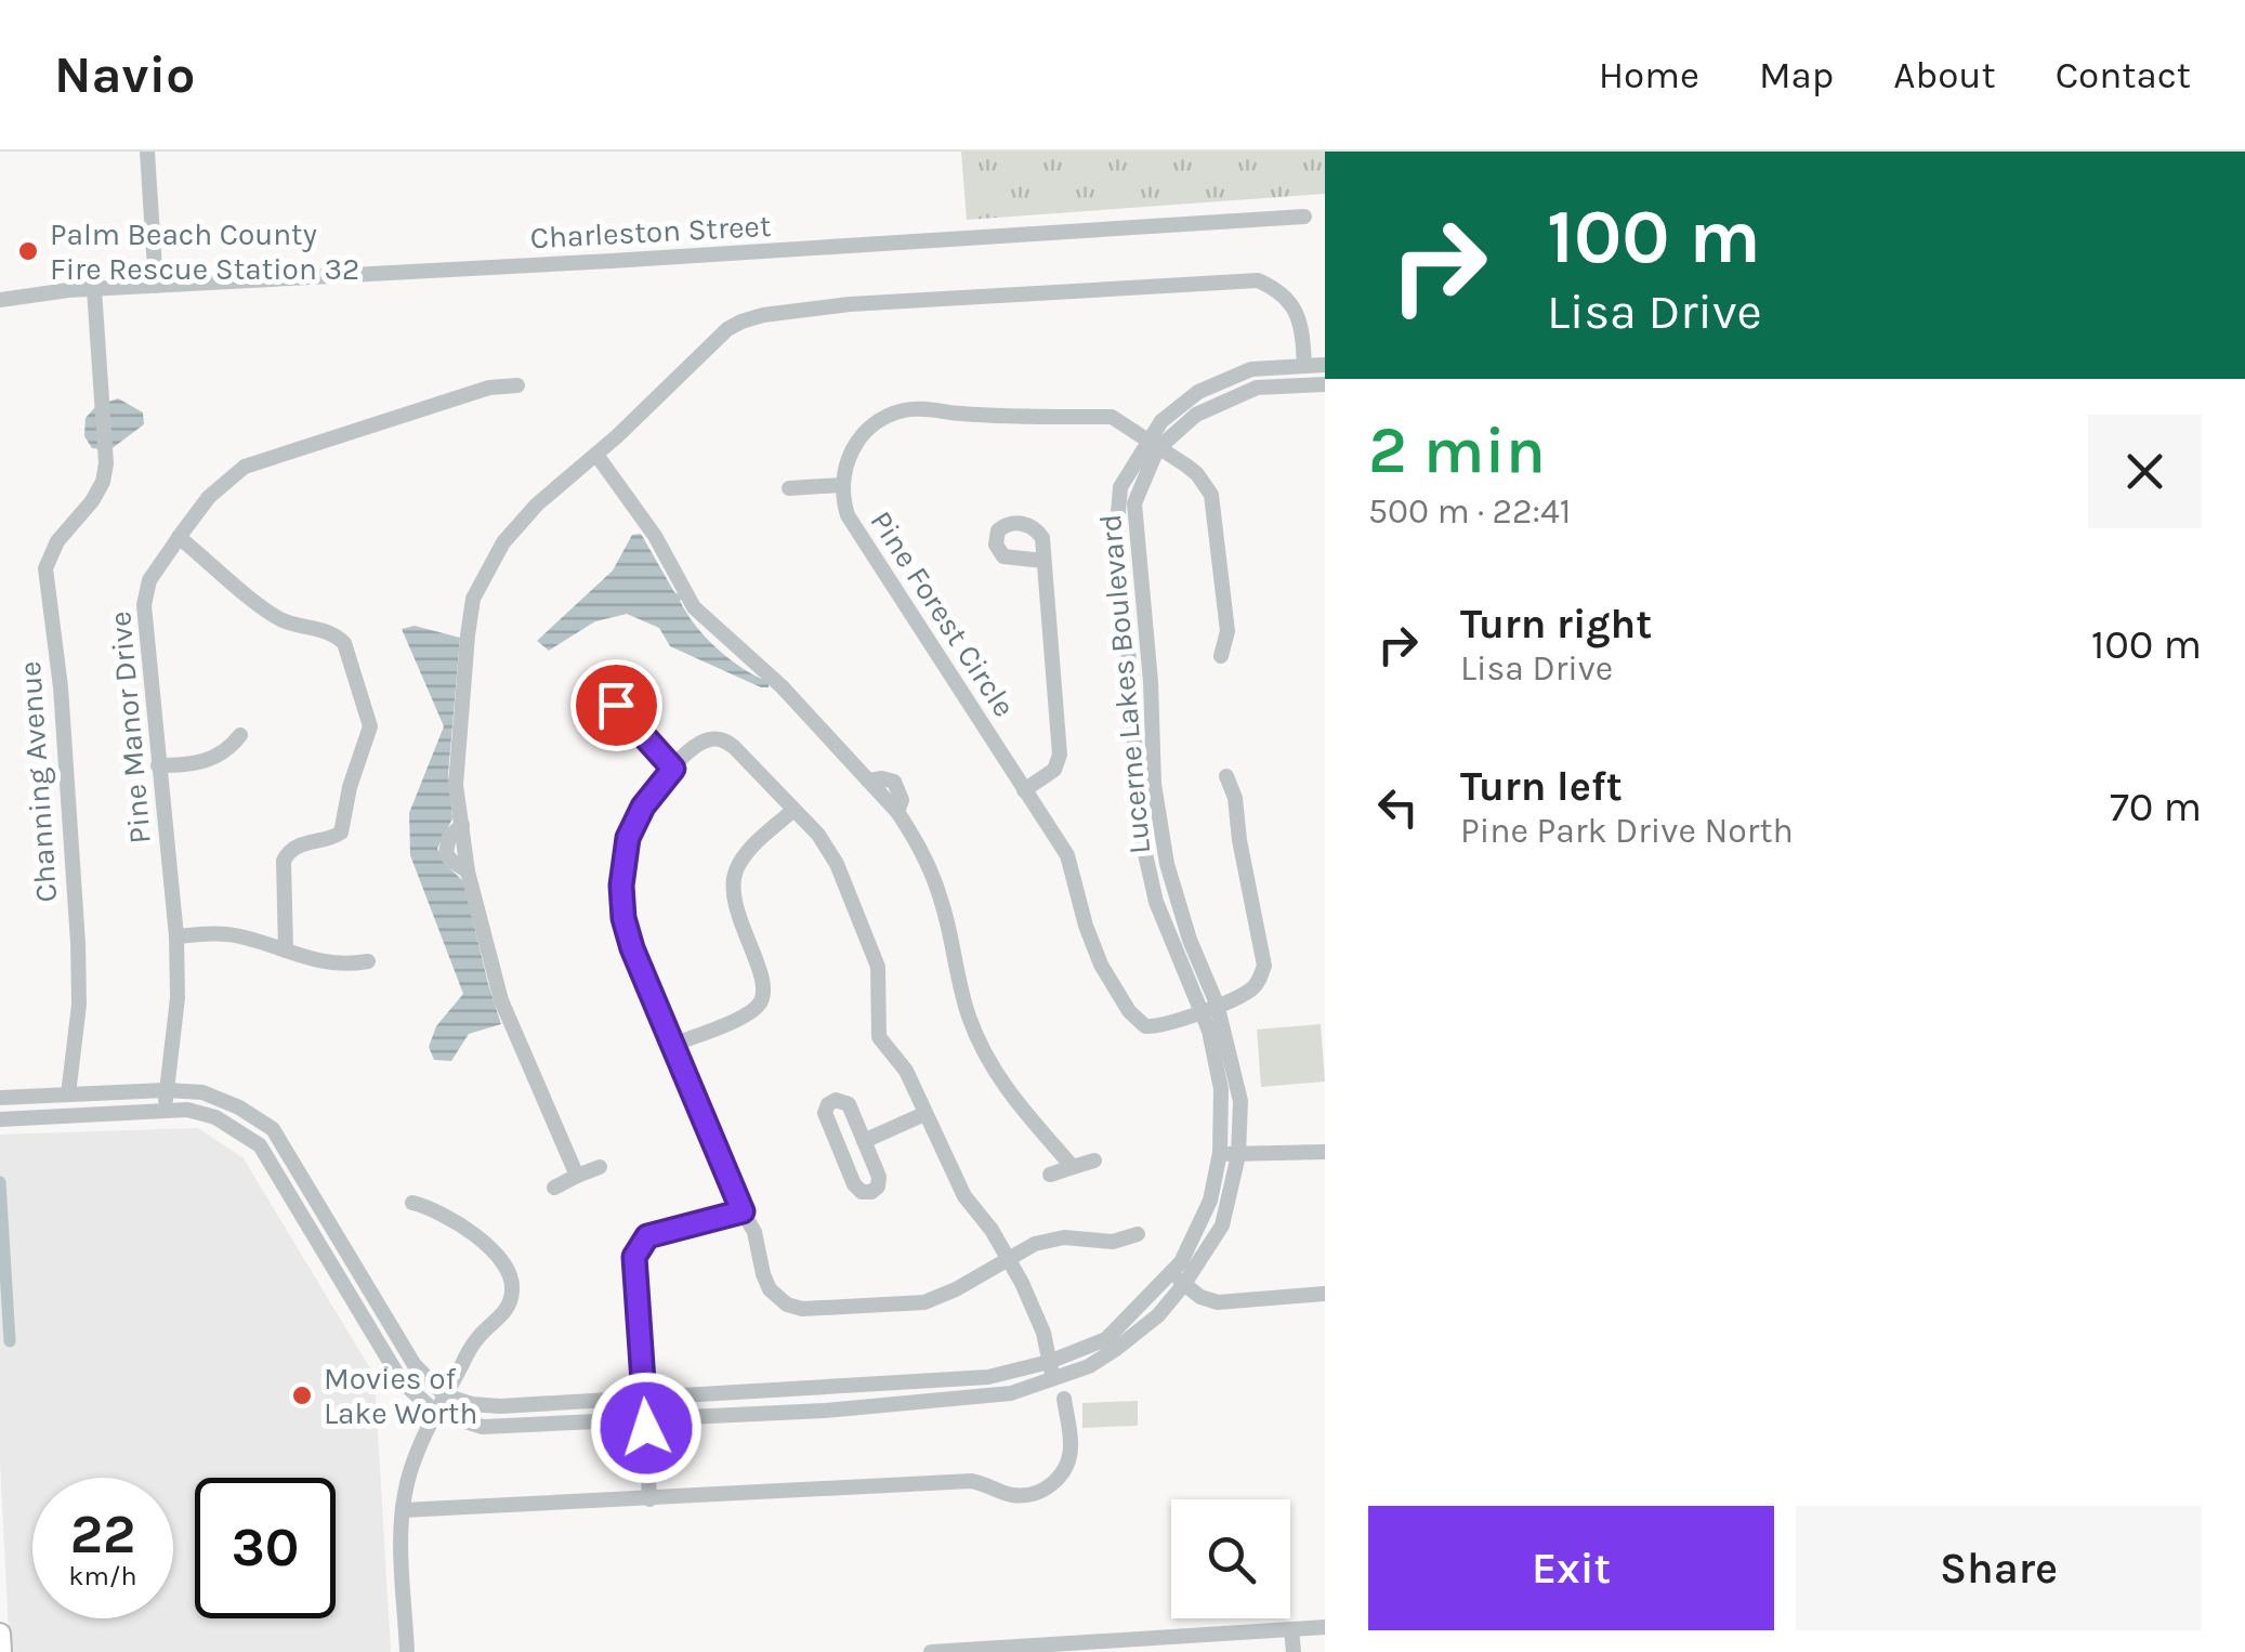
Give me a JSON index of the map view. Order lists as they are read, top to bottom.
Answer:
{
  "streets": {
    "street": [
      "Charleston Street",
      "Pine Forest Circle",
      "Lucerne Lakes Boulevard",
      "Pine Manor Drive",
      "Channing Avenue"
    ]
  },
  "crossings": [
    ["Charleston Street", "Channing Avenue"],
    ["Pine Forest Circle", "Lucerne Lakes Boulevard"]
  ],
  "places": ["Palm Beach County Fire Rescue Station 32", "Movies of Lake Worth"],
  "page": {
    "header": "Navio",
    "nav": [
      "Home",
      "Map",
      "About",
      "Contact"
    ],
    "turn": ["100 m", "Lisa Drive"],
    "heading": ["2 min", "500 m · 22:41"],
    "list": [
      {
        "name": "Turn right",
        "note": "Lisa Drive",
        "value": "100 m"
      },
      {
        "name": "Turn left",
        "note": "Pine Park Drive North",
        "value": "70 m"
      }
    ],
    "speed": "22 km/h",
    "limit": "30",
    "buttons": ["Exit", "Share"]
  }
}
